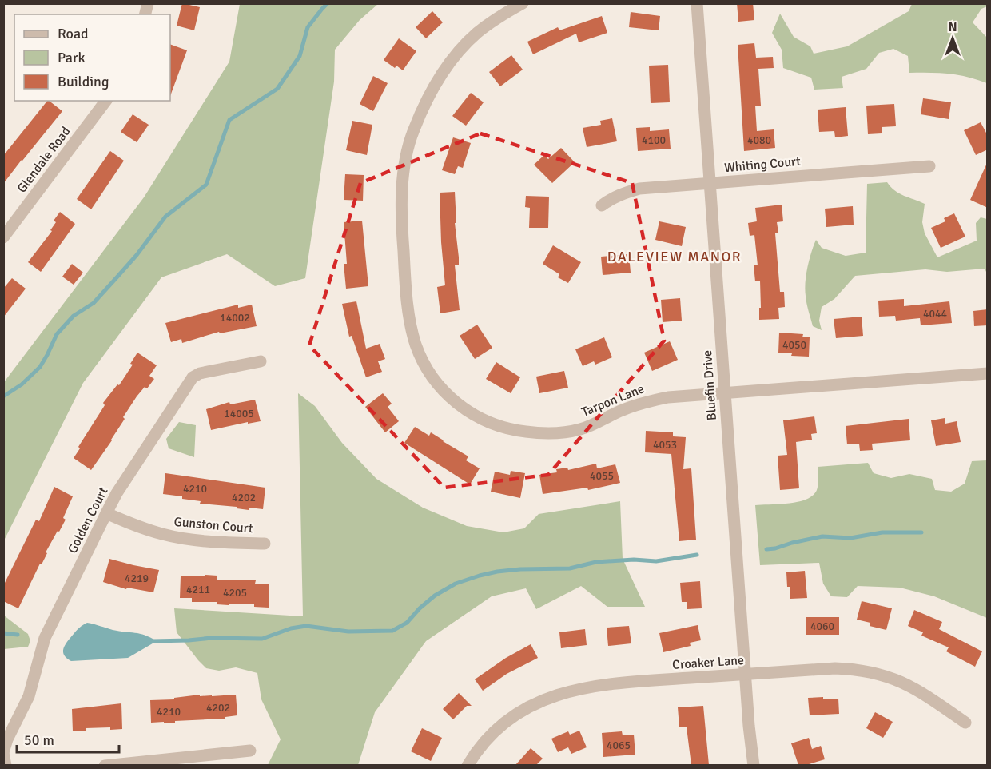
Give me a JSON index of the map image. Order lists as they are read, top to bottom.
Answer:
{
  "streets": {
    "street": [
      "Glendale Road",
      "Whiting Court",
      "Bluefin Drive",
      "Tarpon Lane",
      "Golden Court",
      "Gunston Court",
      "Croaker Lane"
    ]
  },
  "crossings": [
    ["Whiting Court", "Bluefin Drive"],
    ["Bluefin Drive", "Tarpon Lane"],
    ["Bluefin Drive", "Croaker Lane"],
    ["Golden Court", "Gunston Court"]
  ],
  "districts": ["DALEVIEW MANOR"],
  "house_numbers": [
    "4100",
    "4080",
    "4044",
    "14002",
    "4050",
    "14005",
    "4053",
    "4055",
    "4210",
    "4202",
    "4219",
    "4211",
    "4205",
    "4060",
    "4202",
    "4210",
    "4065"
  ],
  "legend": ["Road", "Park", "Building"],
  "scale_bar": "50 m",
  "north": "top"
}
